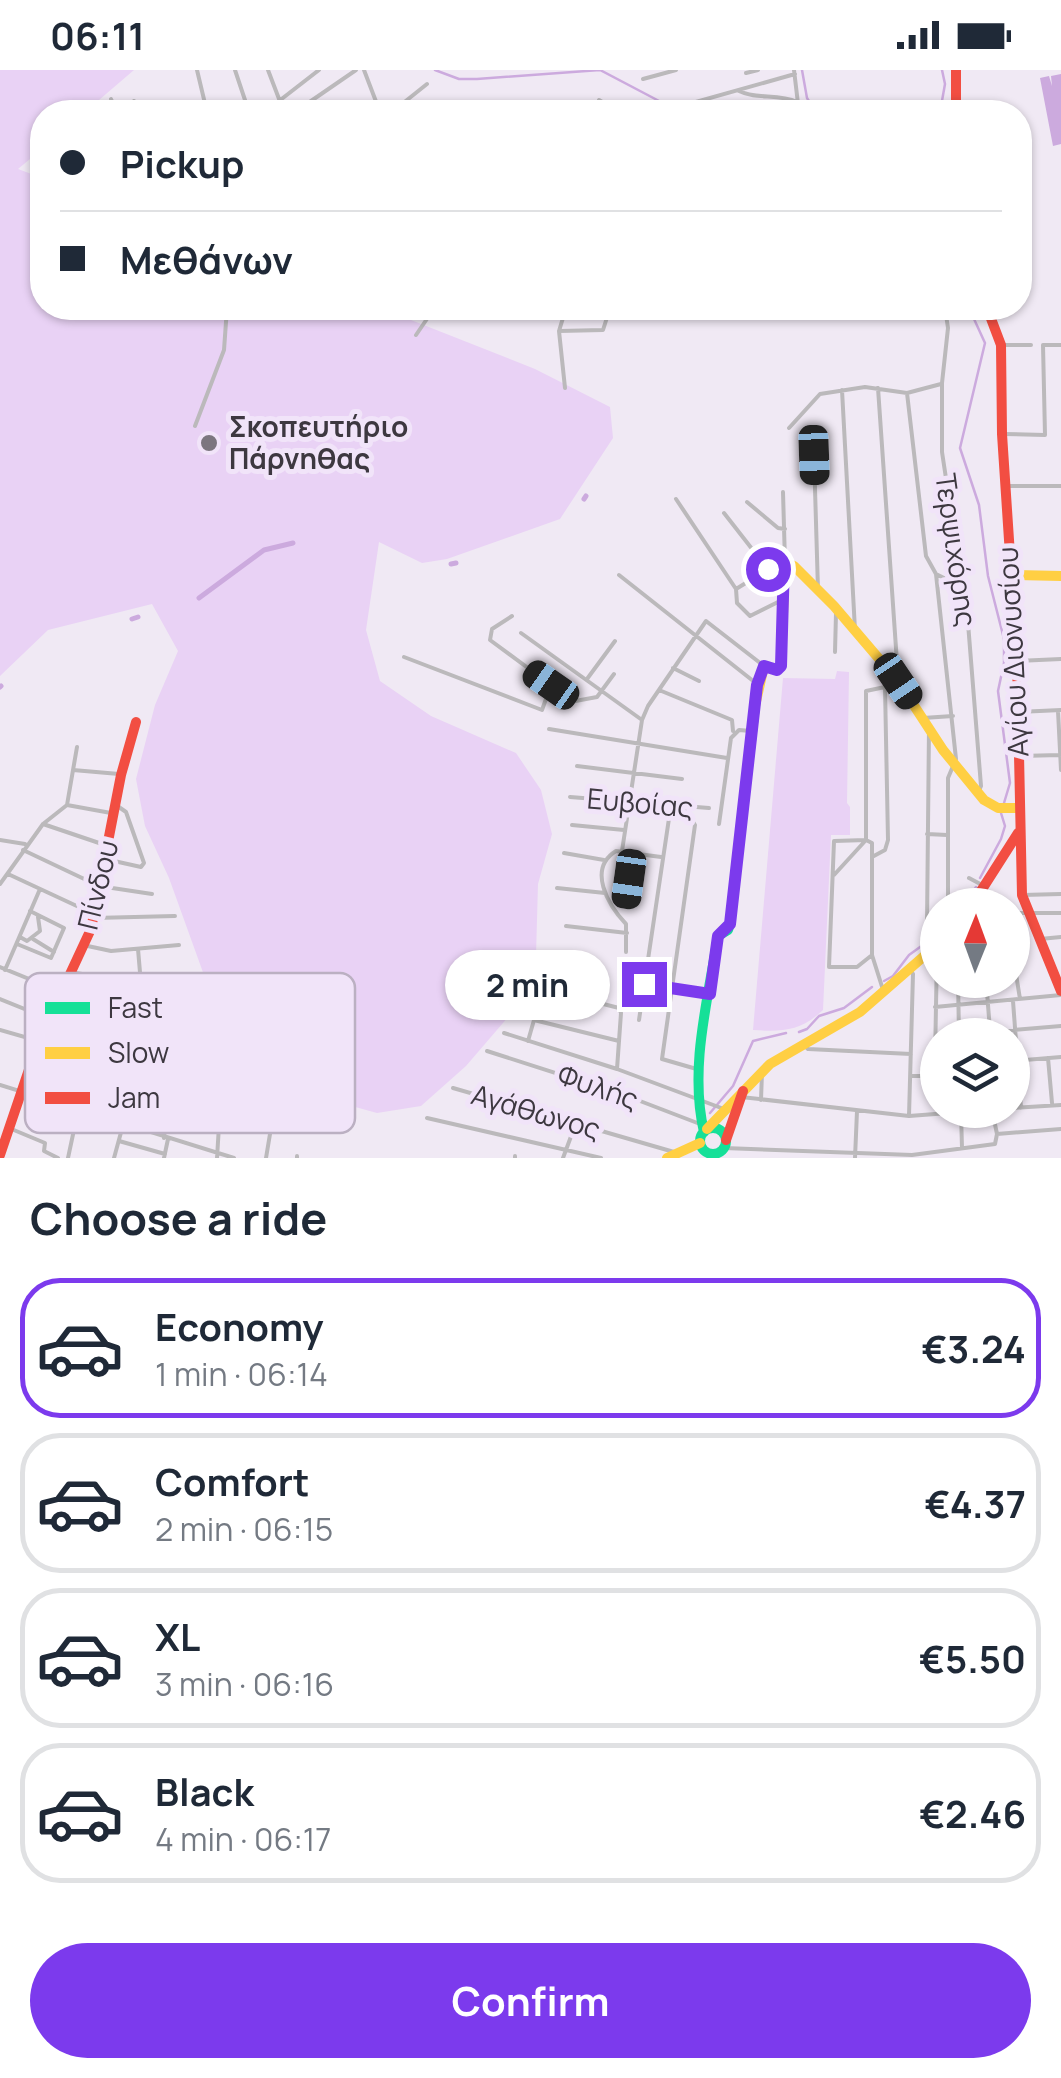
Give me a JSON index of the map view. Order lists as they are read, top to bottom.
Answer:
{
  "streets": {
    "street": [
      "Τερψιχόρης",
      "Αγίου Διονυσίου",
      "Ευβοίας",
      "Πίνδου",
      "Φυλής",
      "Αγάθωνος"
    ]
  },
  "places": ["Σκοπευτήριο Πάρνηθας"],
  "legend": ["Fast", "Slow", "Jam"],
  "north": "top",
  "page": {
    "status": "06:11",
    "banner": ["Pickup", "Μεθάνων"],
    "bubble": "2 min",
    "heading": "Choose a ride",
    "list": [
      {
        "name": "Economy",
        "note": "1 min · 06:14",
        "value": "€3.24"
      },
      {
        "name": "Comfort",
        "note": "2 min · 06:15",
        "value": "€4.37"
      },
      {
        "name": "XL",
        "note": "3 min · 06:16",
        "value": "€5.50"
      },
      {
        "name": "Black",
        "note": "4 min · 06:17",
        "value": "€2.46"
      }
    ],
    "buttons": "Confirm"
  }
}
